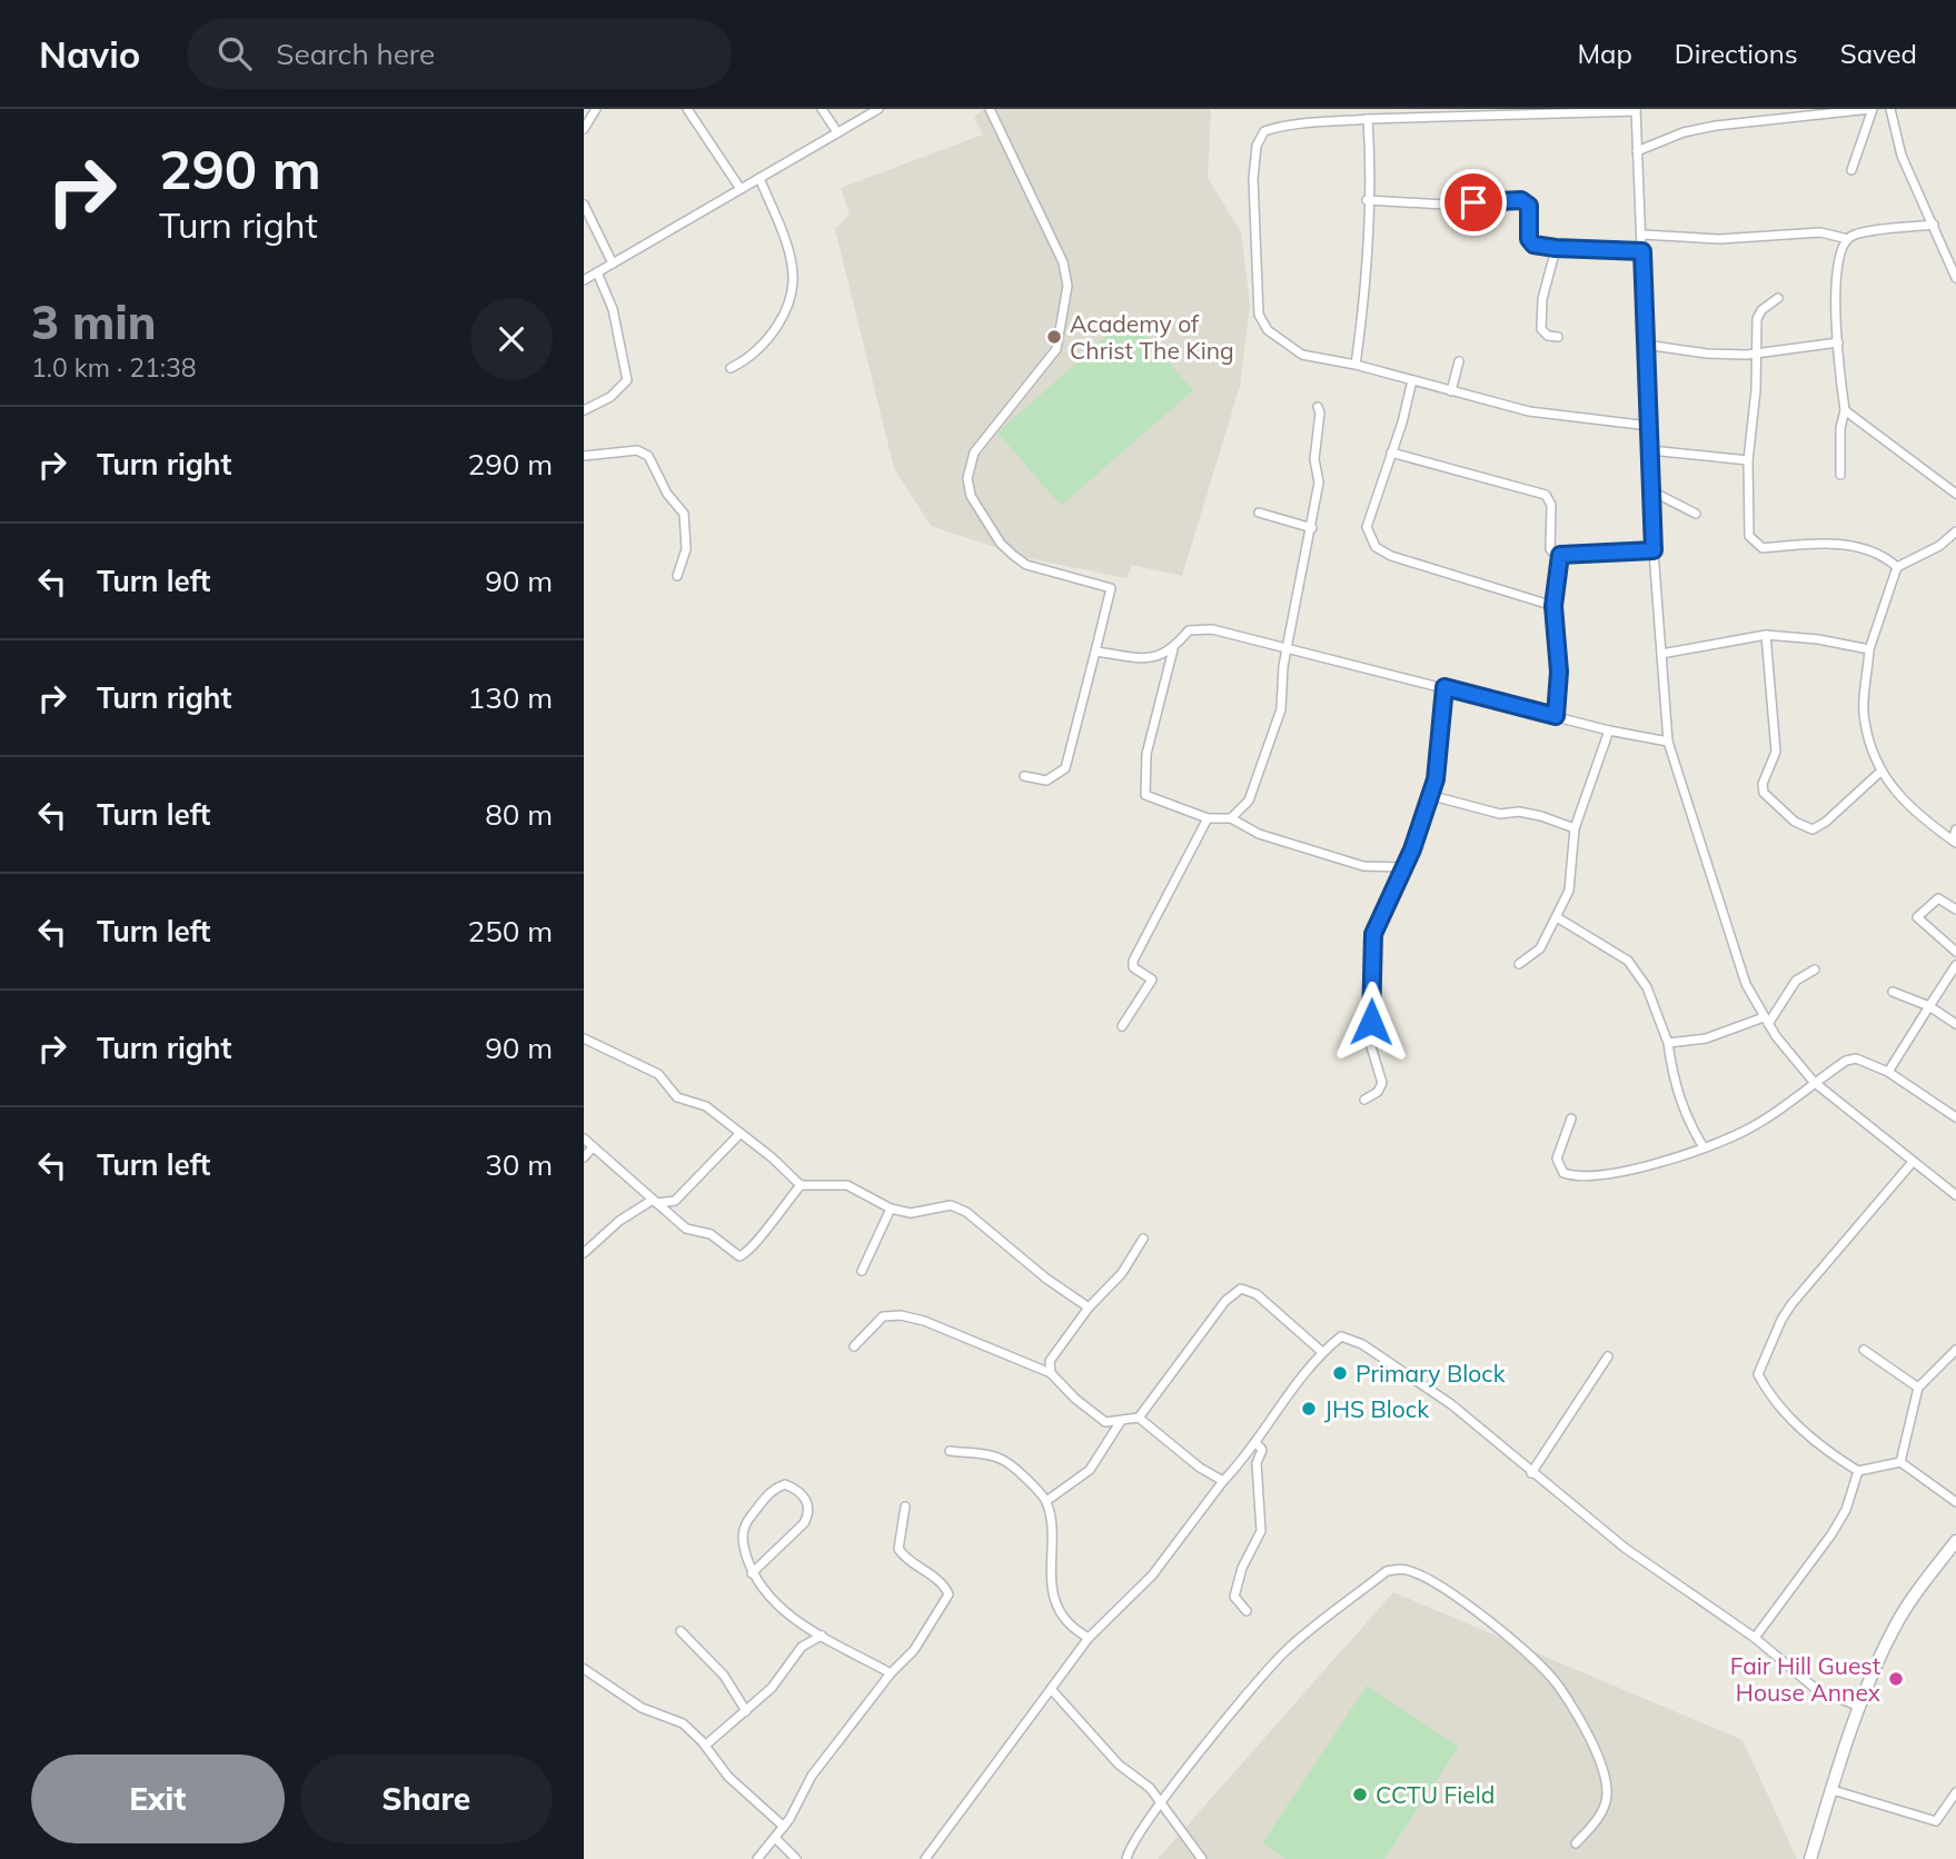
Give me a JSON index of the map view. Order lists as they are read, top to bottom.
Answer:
{
  "places": [
    "Academy of Christ The King",
    "Primary Block",
    "JHS Block",
    "Fair Hill Guest House Annex",
    "CCTU Field"
  ],
  "page": {
    "header": "Navio",
    "search": "Search here",
    "nav": ["Map", "Directions", "Saved"],
    "turn": ["290 m", "Turn right"],
    "heading": ["3 min", "1.0 km · 21:38"],
    "list": [
      {
        "name": "Turn right",
        "value": "290 m"
      },
      {
        "name": "Turn left",
        "value": "90 m"
      },
      {
        "name": "Turn right",
        "value": "130 m"
      },
      {
        "name": "Turn left",
        "value": "80 m"
      },
      {
        "name": "Turn left",
        "value": "250 m"
      },
      {
        "name": "Turn right",
        "value": "90 m"
      },
      {
        "name": "Turn left",
        "value": "30 m"
      }
    ],
    "buttons": ["Exit", "Share"]
  }
}
